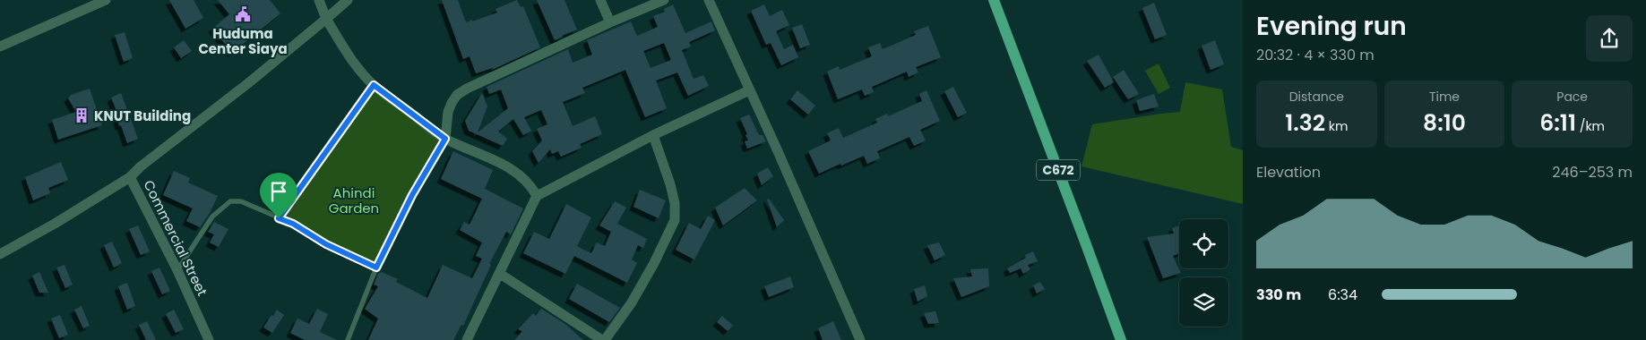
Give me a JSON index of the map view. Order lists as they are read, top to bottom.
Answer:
{
  "streets": {
    "main road": ["C672"],
    "street": ["Commercial Street"]
  },
  "parks": ["Ahindi Garden"],
  "places": {
    "public building": ["Huduma Center Siaya"],
    "building": ["KNUT Building"]
  },
  "page": {
    "heading": ["Evening run", "20:32 · 4 × 330 m"],
    "stats": [
      ["Distance", "1.32 km"],
      ["Time", "8:10"],
      ["Pace", "6:11 /km"]
    ],
    "chart": ["Elevation", "246–253 m"],
    "list": [
      {
        "name": "330 m",
        "note": "6:34"
      }
    ]
  }
}
